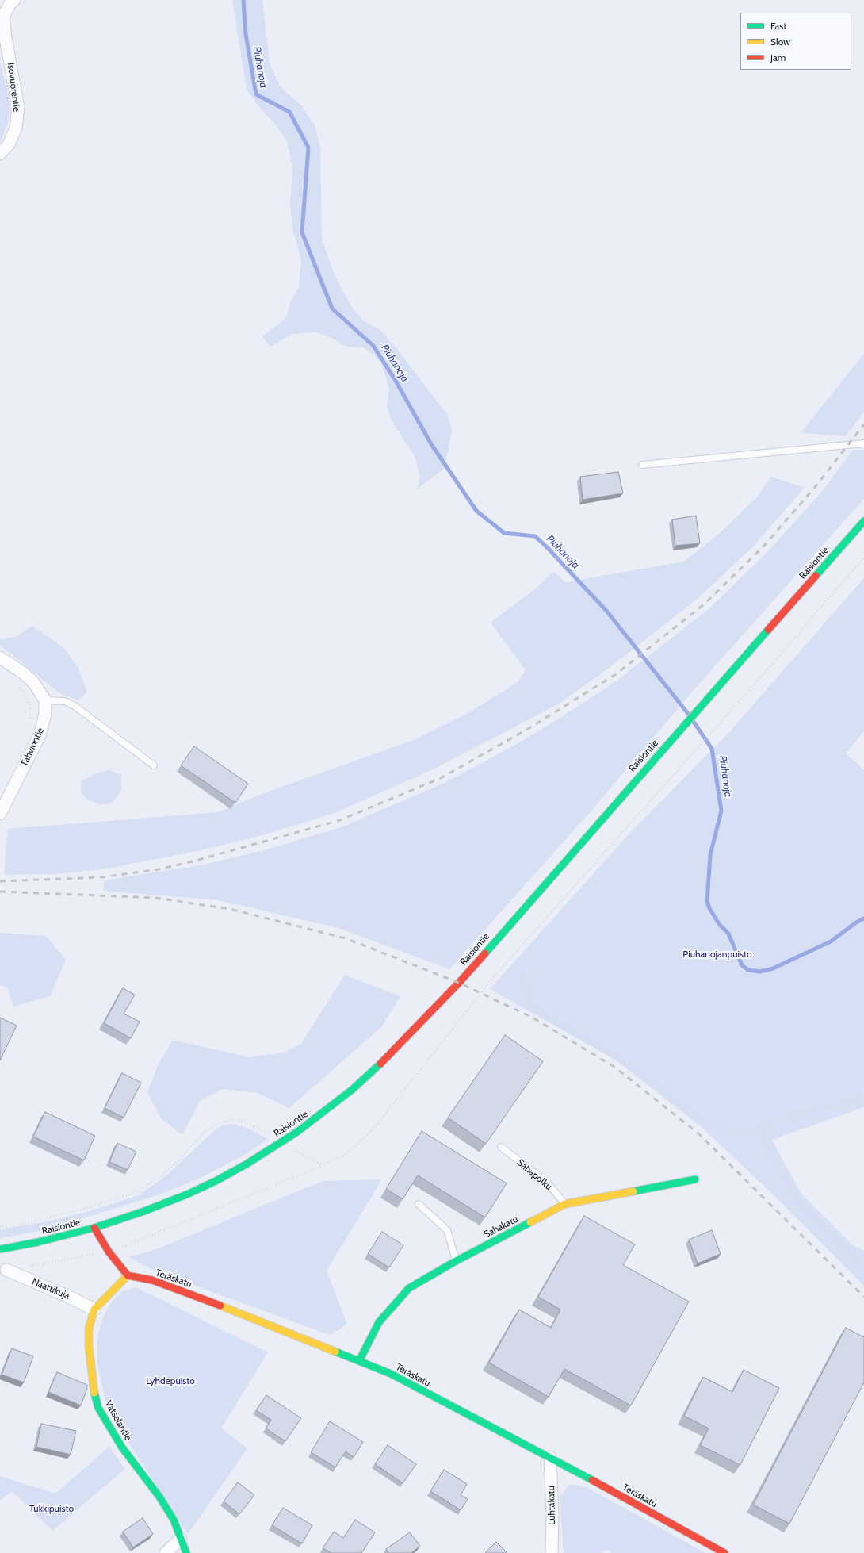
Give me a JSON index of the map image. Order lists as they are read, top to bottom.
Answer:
{
  "streets": {
    "street": [
      "Isovuorentie",
      "Raisiontie",
      "Tahviontie",
      "Sahakatu",
      "Teräskatu",
      "Naattikuja",
      "Vatselantie",
      "Luhtakatu"
    ],
    "lane": ["Sahapolku"]
  },
  "crossings": [
    ["Sahapolku", "Sahakatu"],
    ["Sahakatu", "Teräskatu"],
    ["Teräskatu", "Vatselantie"],
    ["Teräskatu", "Luhtakatu"],
    ["Naattikuja", "Vatselantie"]
  ],
  "water": ["Piuhanoja"],
  "parks": ["Piuhanojanpuisto", "Lyhdepuisto", "Tukkipuisto"],
  "legend": ["Fast", "Slow", "Jam"]
}
